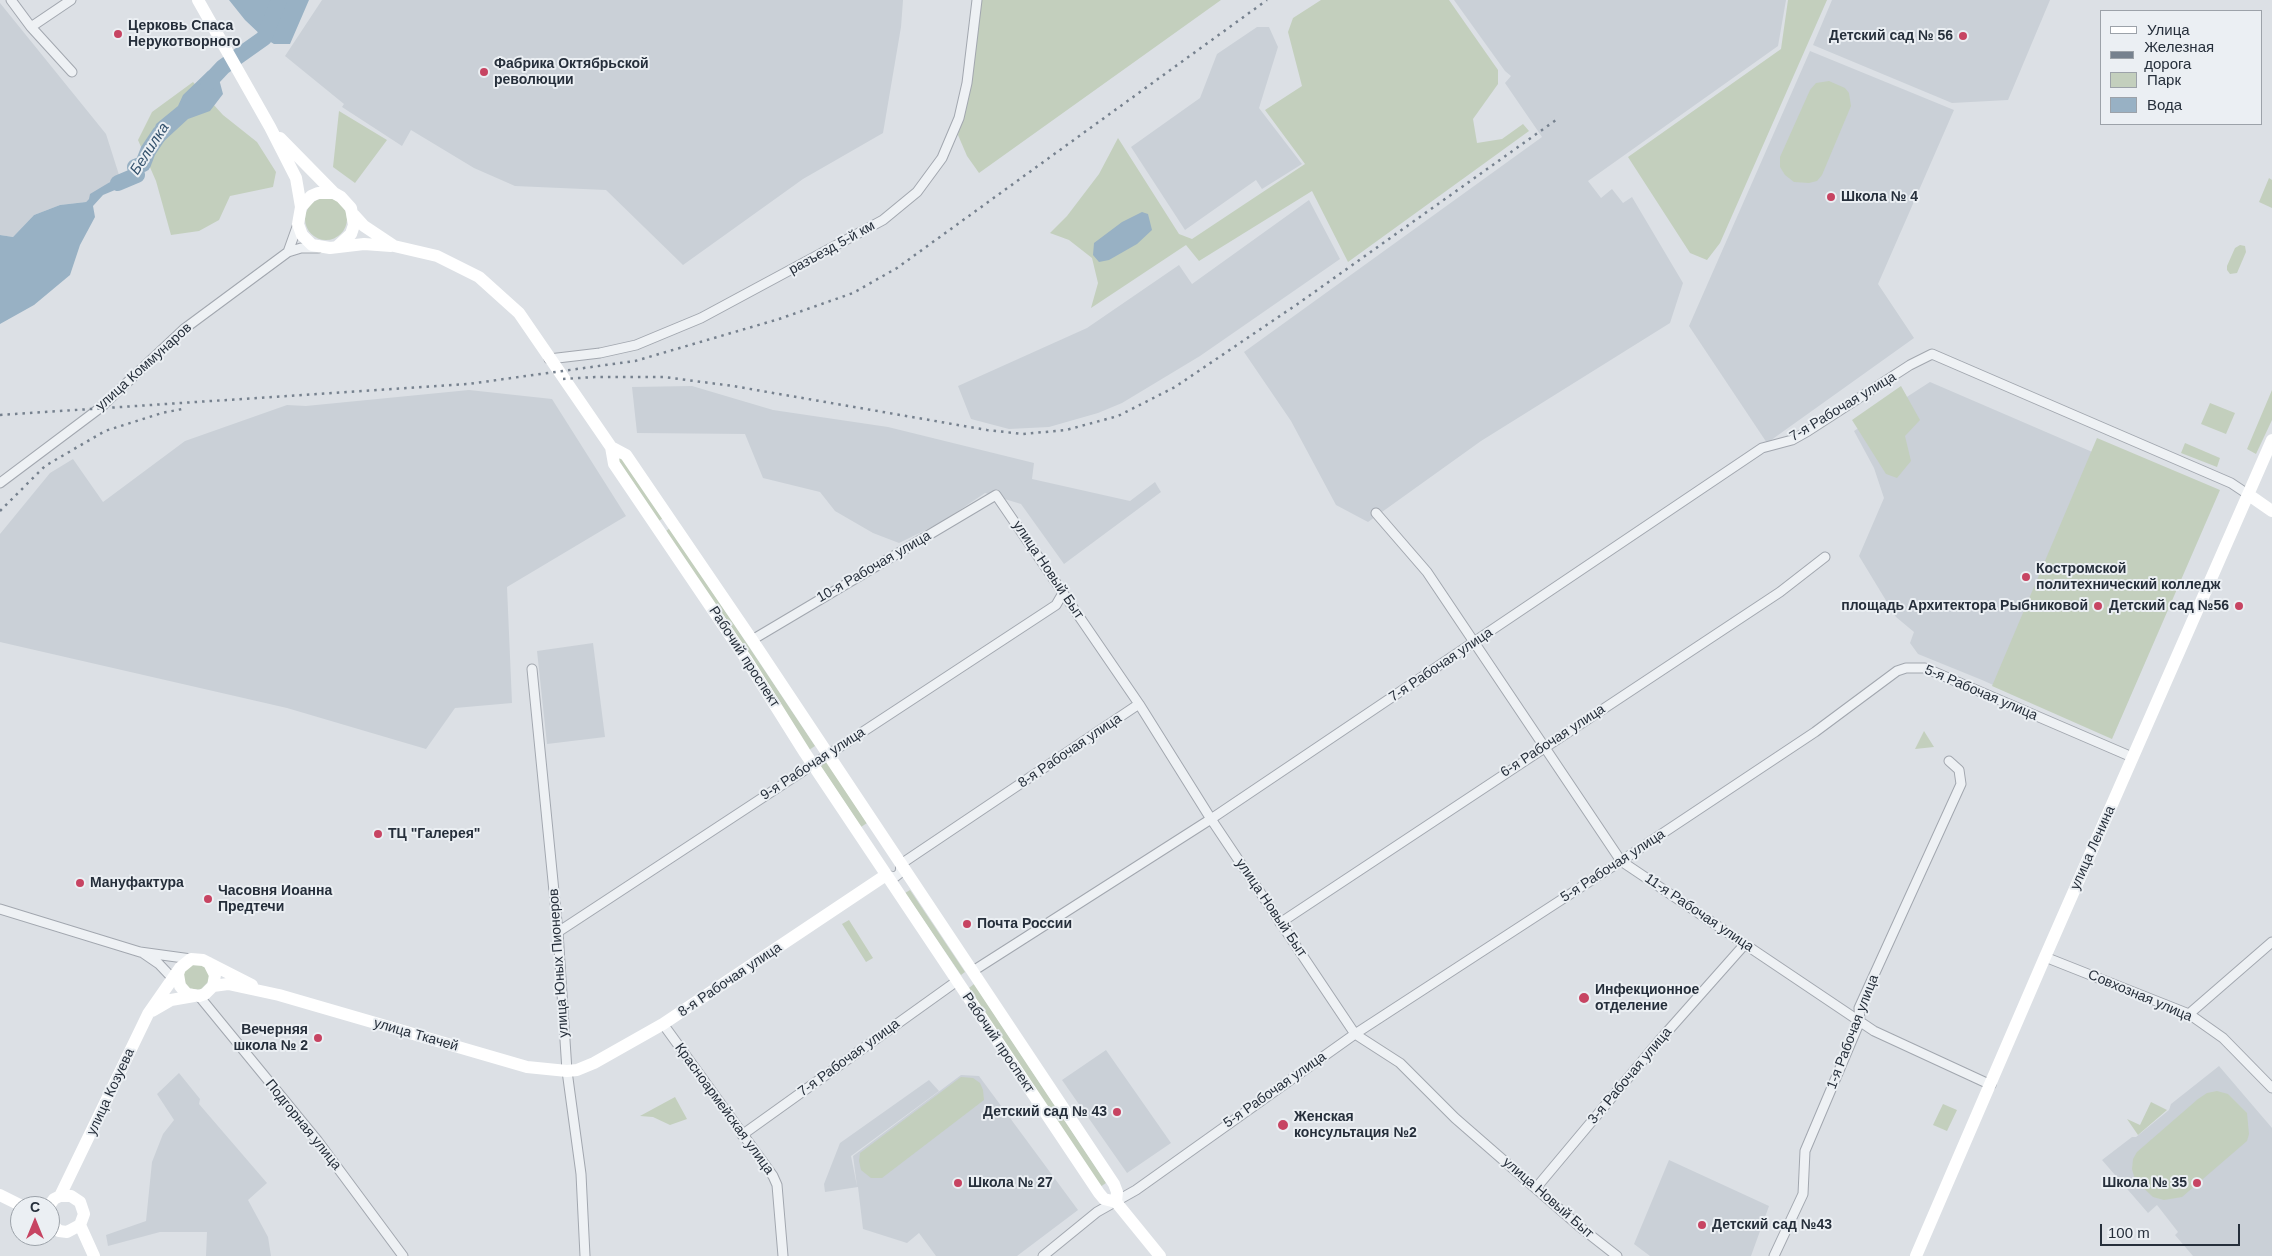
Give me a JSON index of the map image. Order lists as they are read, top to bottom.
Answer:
{
  "streets": {
    "street": [
      "разъезд 5-й км",
      "улица Коммунаров",
      "7-я Рабочая улица",
      "10-я Рабочая улица",
      "улица Новый Быт",
      "Рабочий проспект",
      "5-я Рабочая улица",
      "6-я Рабочая улица",
      "8-я Рабочая улица",
      "9-я Рабочая улица",
      "улица Ленина",
      "11-я Рабочая улица",
      "улица Юных Пионеров",
      "Совхозная улица",
      "1-я Рабочая улица",
      "улица Ткачей",
      "3-я Рабочая улица",
      "улица Козуева",
      "Красноармейская улица",
      "Подгорная улица"
    ]
  },
  "crossings": [
    ["разъезд 5-й км", "Рабочий проспект"],
    ["7-я Рабочая улица", "улица Новый Быт"],
    ["7-я Рабочая улица", "Рабочий проспект"],
    ["7-я Рабочая улица", "улица Ленина"],
    ["7-я Рабочая улица", "11-я Рабочая улица"],
    ["7-я Рабочая улица", "Красноармейская улица"],
    ["10-я Рабочая улица", "улица Новый Быт"],
    ["10-я Рабочая улица", "Рабочий проспект"],
    ["улица Новый Быт", "5-я Рабочая улица"],
    ["улица Новый Быт", "6-я Рабочая улица"],
    ["улица Новый Быт", "8-я Рабочая улица"],
    ["улица Новый Быт", "9-я Рабочая улица"],
    ["улица Новый Быт", "3-я Рабочая улица"],
    ["Рабочий проспект", "5-я Рабочая улица"],
    ["Рабочий проспект", "8-я Рабочая улица"],
    ["Рабочий проспект", "9-я Рабочая улица"],
    ["5-я Рабочая улица", "улица Ленина"],
    ["5-я Рабочая улица", "11-я Рабочая улица"],
    ["6-я Рабочая улица", "11-я Рабочая улица"],
    ["8-я Рабочая улица", "улица Юных Пионеров"],
    ["8-я Рабочая улица", "улица Ткачей"],
    ["8-я Рабочая улица", "Красноармейская улица"],
    ["9-я Рабочая улица", "улица Юных Пионеров"],
    ["улица Ленина", "11-я Рабочая улица"],
    ["улица Ленина", "Совхозная улица"],
    ["11-я Рабочая улица", "1-я Рабочая улица"],
    ["11-я Рабочая улица", "3-я Рабочая улица"],
    ["улица Юных Пионеров", "улица Ткачей"],
    ["улица Ткачей", "улица Козуева"],
    ["улица Ткачей", "Подгорная улица"],
    ["улица Козуева", "Подгорная улица"]
  ],
  "water": ["Белилка"],
  "places": [
    "Церковь Спаса Нерукотворного",
    "Детский сад № 56",
    "Фабрика Октябрьской революции",
    "Школа № 4",
    "Костромской политехнический колледж",
    "площадь Архитектора Рыбниковой",
    "Детский сад №56",
    "ТЦ \"Галерея\"",
    "Мануфактура",
    "Часовня Иоанна Предтечи",
    "Почта России",
    "Инфекционное отделение",
    "Вечерняя школа № 2",
    "Детский сад № 43",
    "Женская консультация №2",
    "Школа № 27",
    "Школа № 35",
    "Детский сад №43"
  ],
  "legend": [
    "Улица",
    "Железная дорога",
    "Парк",
    "Вода"
  ],
  "scale_bar": "100 m",
  "north": "top"
}
